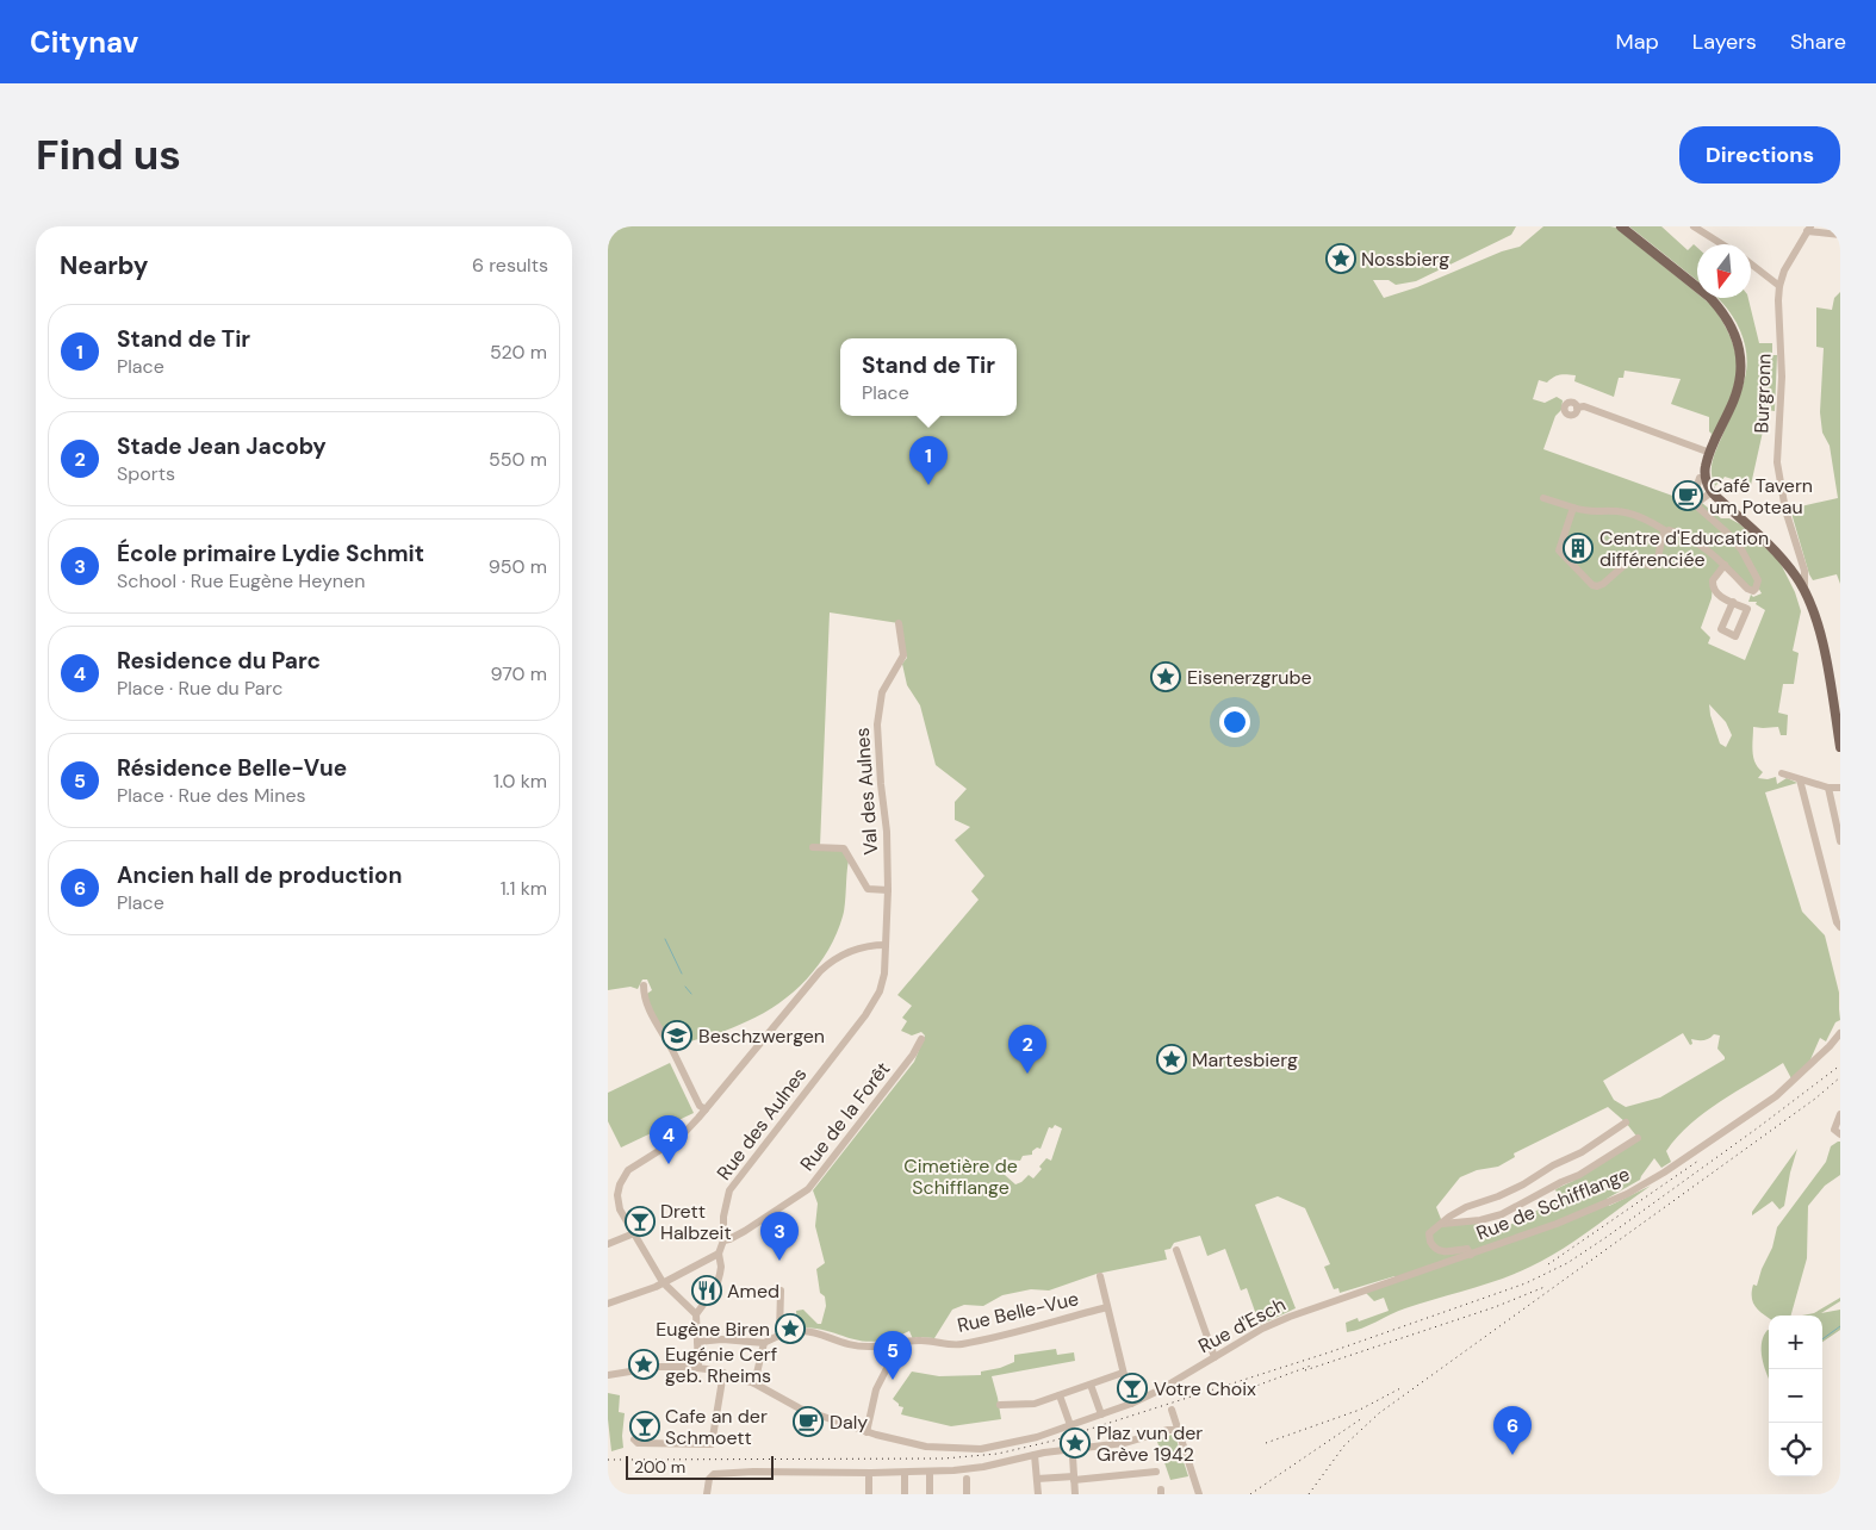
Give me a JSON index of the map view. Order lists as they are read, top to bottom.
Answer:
{
  "streets": {
    "street": [
      "Burgronn",
      "Val des Aulnes",
      "Rue de la Forêt",
      "Rue des Aulnes",
      "Rue de Schifflange",
      "Rue Belle-Vue",
      "Rue d'Esch"
    ]
  },
  "crossings": [
    ["Val des Aulnes", "Rue des Aulnes"],
    ["Rue de la Forêt", "Rue des Aulnes"],
    ["Rue de Schifflange", "Rue d'Esch"]
  ],
  "parks": ["Cimetière de Schifflange"],
  "places": {
    "place": [
      "Nossbierg",
      "Eisenerzgrube",
      "Martesbierg",
      "Eugène Biren",
      "Eugénie Cerf geb. Rheims",
      "Plaz vun der Grève 1942"
    ],
    "cafe": ["Café Tavern um Poteau", "Daly"],
    "building": ["Centre d'Education différenciée"],
    "school or university": ["Beschzwergen"],
    "bar": ["Drett Halbzeit", "Votre Choix", "Cafe an der Schmoett"],
    "restaurant": ["Amed"]
  },
  "scale_bar": "200 m",
  "north": "bottom",
  "page": {
    "header": "Citynav",
    "nav": ["Map", "Layers", "Share"],
    "buttons": "Directions",
    "title": "Find us",
    "heading": ["Nearby", "6 results"],
    "list": [
      {
        "mark": "1",
        "name": "Stand de Tir",
        "note": "Place",
        "value": "520 m"
      },
      {
        "mark": "2",
        "name": "Stade Jean Jacoby",
        "note": "Sports",
        "value": "550 m"
      },
      {
        "mark": "3",
        "name": "École primaire Lydie Schmit",
        "note": "School · Rue Eugène Heynen",
        "value": "950 m"
      },
      {
        "mark": "4",
        "name": "Residence du Parc",
        "note": "Place · Rue du Parc",
        "value": "970 m"
      },
      {
        "mark": "5",
        "name": "Résidence Belle-Vue",
        "note": "Place · Rue des Mines",
        "value": "1.0 km"
      },
      {
        "mark": "6",
        "name": "Ancien hall de production",
        "note": "Place",
        "value": "1.1 km"
      }
    ],
    "popup": ["Stand de Tir", "Place"],
    "pins": [
      "1",
      "2",
      "4",
      "3",
      "5",
      "6"
    ],
    "map_buttons": ["+", "−"],
    "scale": "200 m"
  }
}
